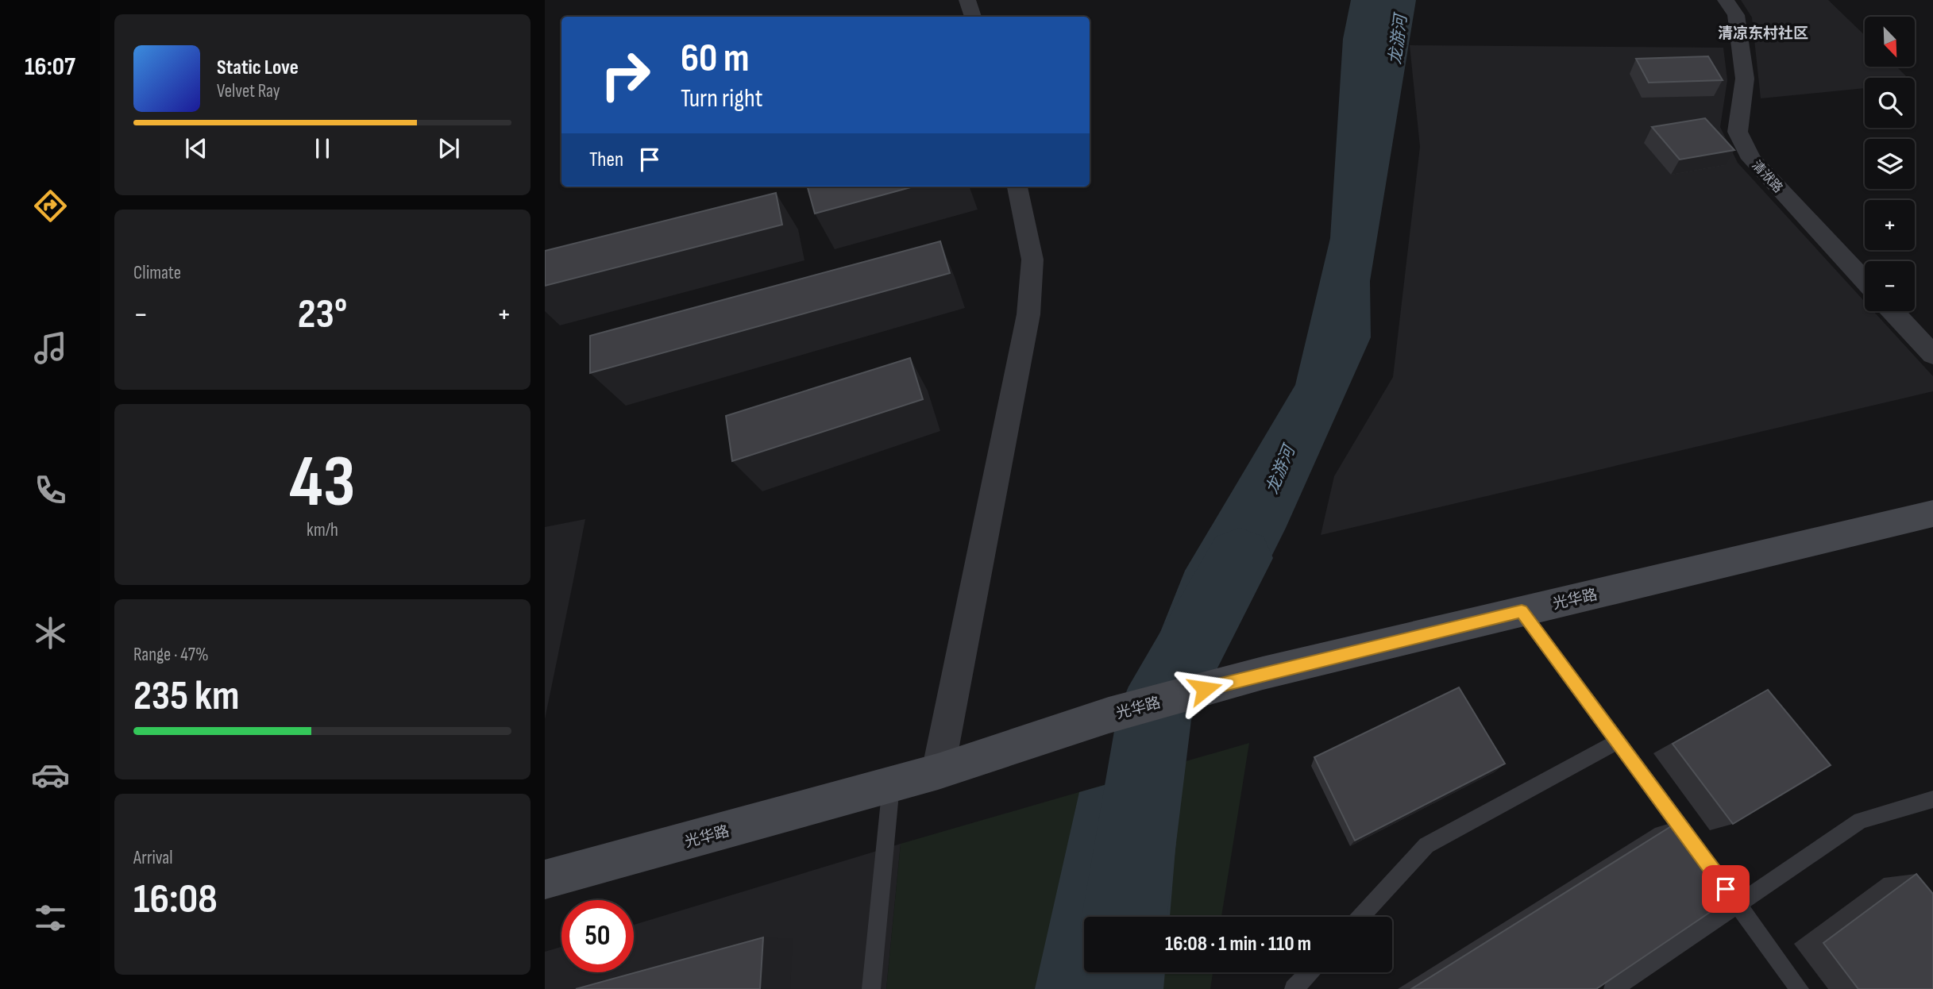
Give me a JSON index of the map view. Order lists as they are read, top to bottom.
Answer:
{
  "streets": {
    "main road": ["光华路"],
    "street": ["清洑路"]
  },
  "districts": ["清凉东村社区"],
  "water": ["龙游河"],
  "north": "bottom right",
  "page": {
    "tabs": "16:07",
    "map_buttons": ["+", "−"],
    "turn": ["60 m", "Turn right"],
    "song": ["Static Love", "Velvet Ray"],
    "then": "Then",
    "tile": [
      "Climate",
      ["43", "km/h"],
      ["Range · 47%", "235 km"],
      ["Arrival", "16:08"]
    ],
    "heat": ["−", "23°", "+"],
    "limit": "50",
    "trip": "16:08 · 1 min · 110 m"
  }
}
